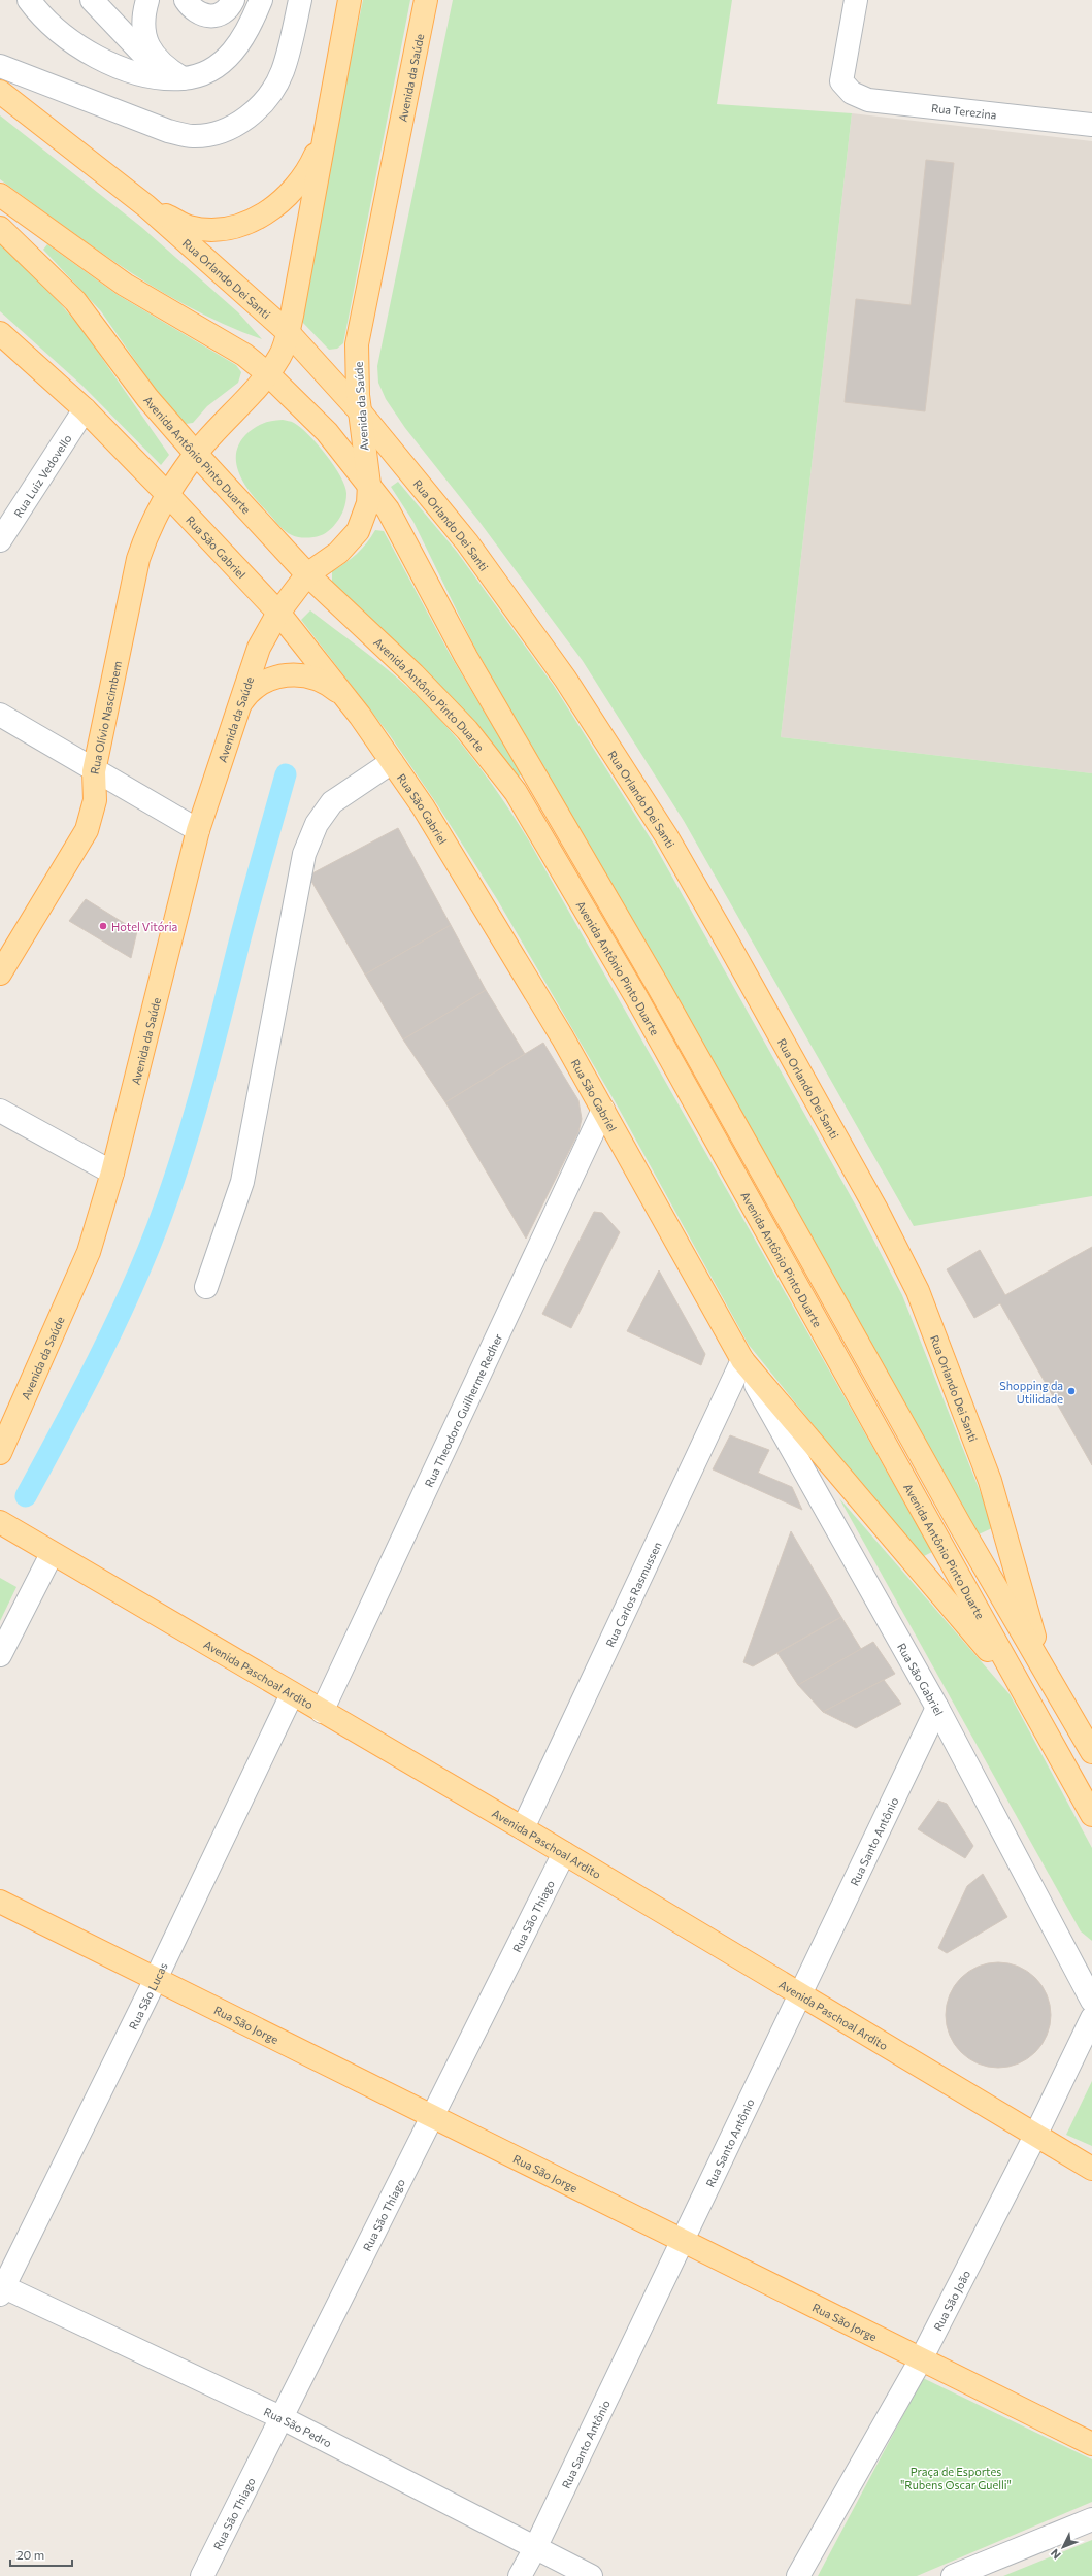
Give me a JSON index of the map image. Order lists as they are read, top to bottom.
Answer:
{
  "streets": {
    "main road": [
      "Avenida da Saúde",
      "Rua Orlando Dei Santi",
      "Avenida Antônio Pinto Duarte",
      "Rua São Gabriel",
      "Rua Olívio Nascimbem",
      "Avenida Paschoal Ardito",
      "Rua São Jorge"
    ],
    "street": [
      "Rua Terezina",
      "Rua Luiz Vedovello",
      "Rua Theodoro Guilherme Redher",
      "Rua Carlos Rasmussen",
      "Rua Santo Antônio",
      "Rua São Thiago",
      "Rua São Lucas",
      "Rua São João",
      "Rua São Pedro"
    ]
  },
  "crossings": [
    ["Avenida da Saúde", "Rua Orlando Dei Santi"],
    ["Avenida da Saúde", "Avenida Antônio Pinto Duarte"],
    ["Avenida da Saúde", "Rua São Gabriel"],
    ["Avenida Antônio Pinto Duarte", "Rua São Gabriel"],
    ["Avenida Antônio Pinto Duarte", "Rua Olívio Nascimbem"],
    ["Rua Luiz Vedovello", "Rua São Gabriel"],
    ["Rua São Gabriel", "Rua Olívio Nascimbem"],
    ["Rua São Gabriel", "Rua Theodoro Guilherme Redher"],
    ["Rua São Gabriel", "Rua Carlos Rasmussen"],
    ["Rua São Gabriel", "Rua Santo Antônio"],
    ["Rua Theodoro Guilherme Redher", "Avenida Paschoal Ardito"],
    ["Rua Carlos Rasmussen", "Avenida Paschoal Ardito"],
    ["Avenida Paschoal Ardito", "Rua Santo Antônio"],
    ["Avenida Paschoal Ardito", "Rua São Thiago"],
    ["Avenida Paschoal Ardito", "Rua São Lucas"],
    ["Avenida Paschoal Ardito", "Rua São João"],
    ["Rua Santo Antônio", "Rua São Jorge"],
    ["Rua Santo Antônio", "Rua São Pedro"],
    ["Rua São Thiago", "Rua São Jorge"],
    ["Rua São Thiago", "Rua São Pedro"],
    ["Rua São Lucas", "Rua São Jorge"],
    ["Rua São Lucas", "Rua São Pedro"],
    ["Rua São Jorge", "Rua São João"]
  ],
  "parks": ["Praça de Esportes \"Rubens Oscar Guelli\""],
  "places": ["Hotel Vitória", "Shopping da Utilidade"],
  "scale_bar": "20 m",
  "north": "bottom left"
}
